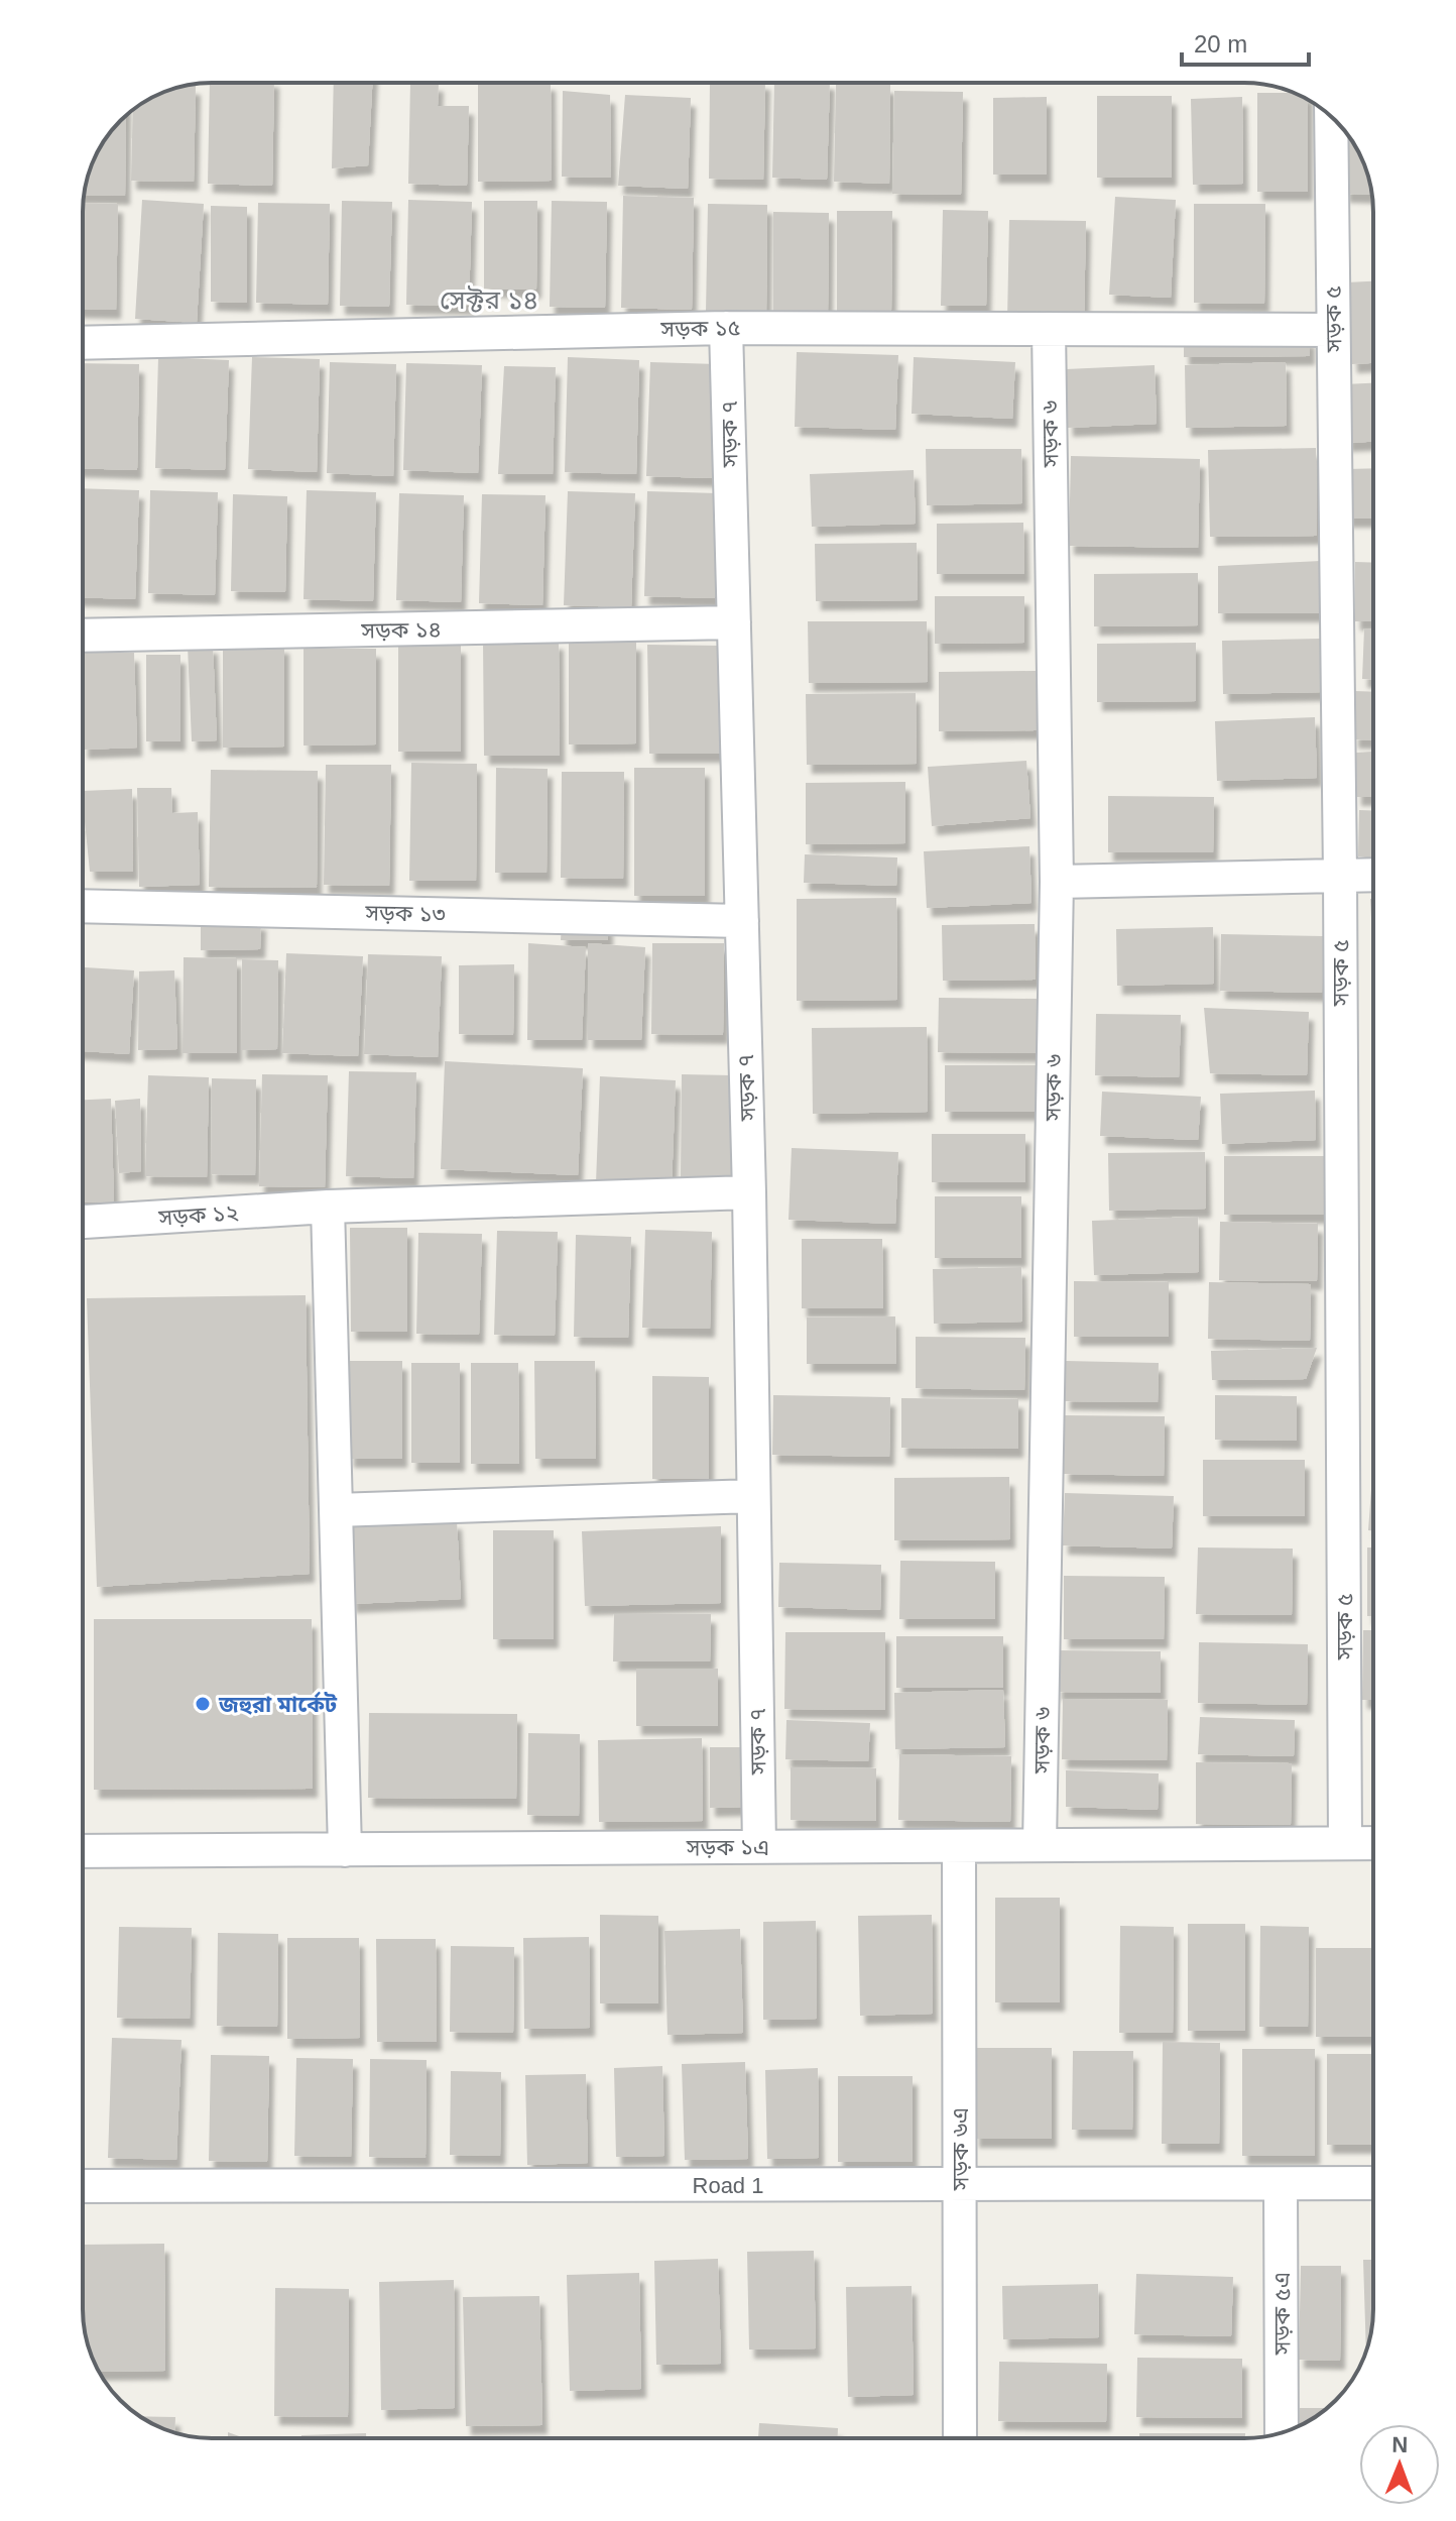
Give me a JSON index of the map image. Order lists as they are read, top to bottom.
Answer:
{
  "streets": {
    "street": [
      "সড়ক ৫",
      "সড়ক ১৫",
      "সড়ক ৭",
      "সড়ক ৬",
      "সড়ক ১৪",
      "সড়ক ১৩",
      "সড়ক ১২",
      "সড়ক ১এ",
      "সড়ক ৬এ",
      "Road 1",
      "সড়ক ৫এ"
    ]
  },
  "crossings": [
    ["সড়ক ৫", "সড়ক ১৫"],
    ["সড়ক ৫", "সড়ক ১এ"],
    ["সড়ক ১৫", "সড়ক ৭"],
    ["সড়ক ১৫", "সড়ক ৬"],
    ["সড়ক ৭", "সড়ক ১৪"],
    ["সড়ক ৭", "সড়ক ১৩"],
    ["সড়ক ৭", "সড়ক ১২"],
    ["সড়ক ৭", "সড়ক ১এ"],
    ["সড়ক ৬", "সড়ক ১এ"],
    ["সড়ক ১এ", "সড়ক ৬এ"],
    ["সড়ক ৬এ", "Road 1"],
    ["Road 1", "সড়ক ৫এ"]
  ],
  "districts": ["সেক্টর ১৪"],
  "places": ["জহুরা মার্কেট"],
  "scale_bar": "20 m",
  "north": "top"
}
